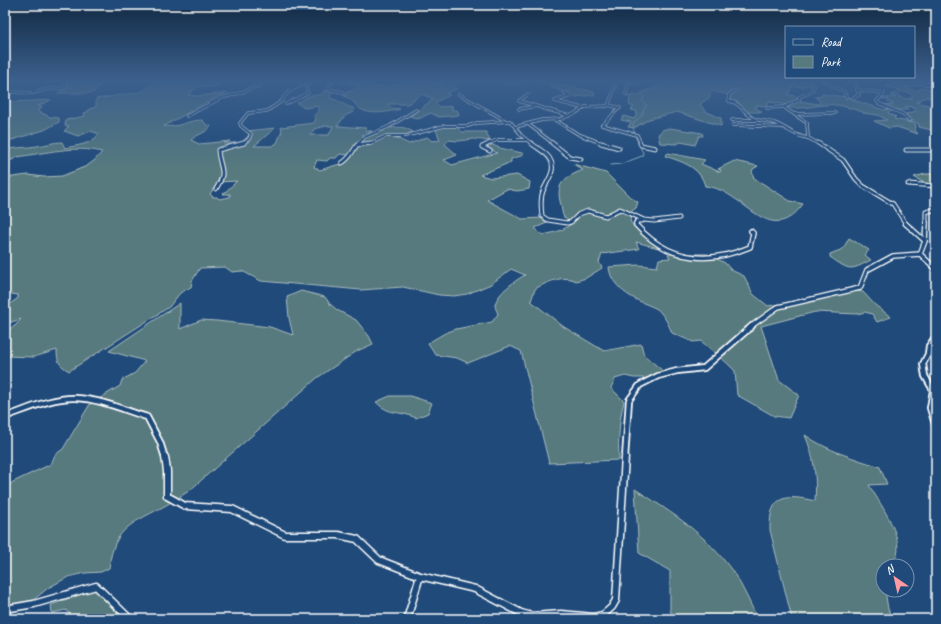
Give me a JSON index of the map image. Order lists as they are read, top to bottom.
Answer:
{
  "legend": ["Road", "Park"],
  "north": "top left"
}
